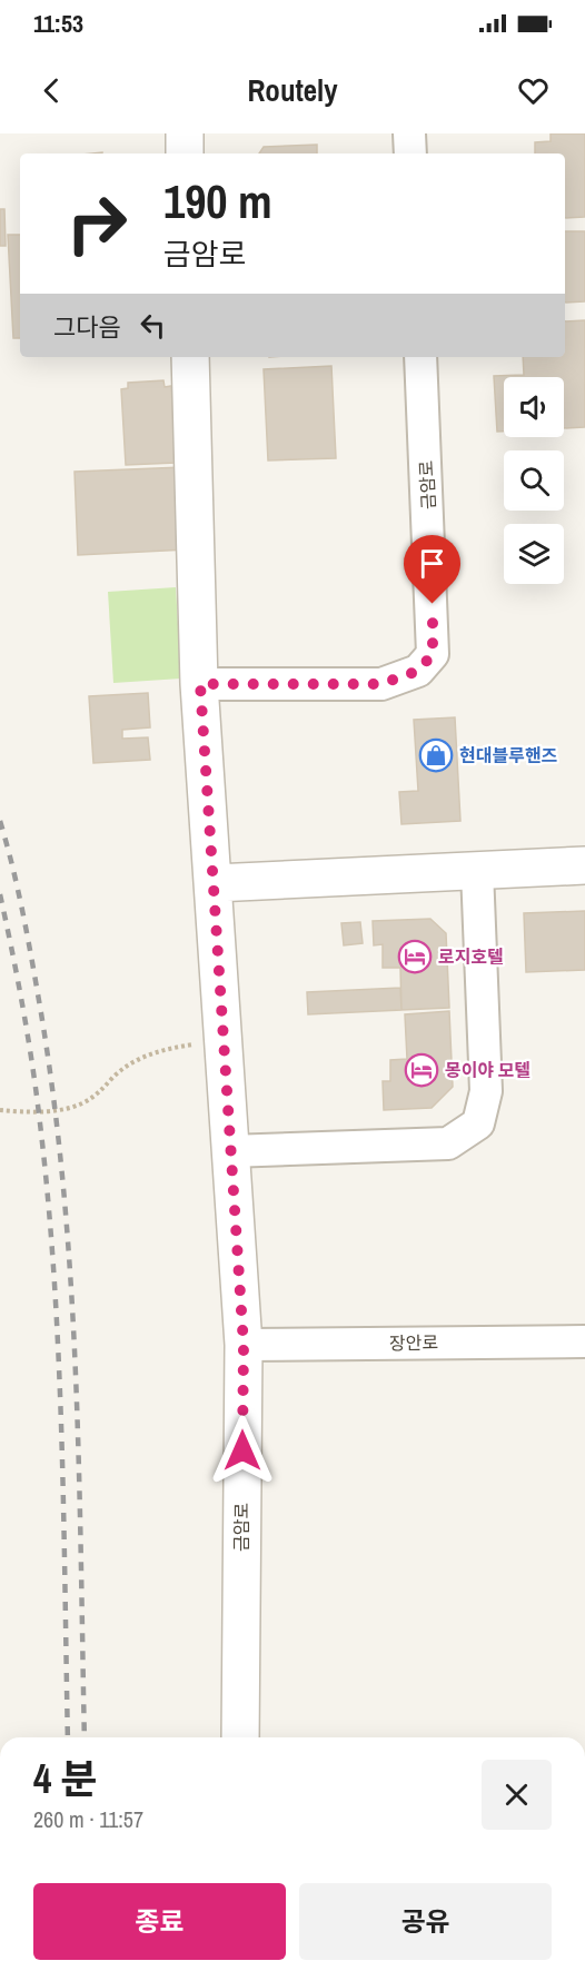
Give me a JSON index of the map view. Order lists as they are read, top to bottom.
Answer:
{
  "streets": {
    "street": ["금암로", "장안로"]
  },
  "crossings": [
    ["금암로", "장안로"]
  ],
  "places": {
    "shop": ["현대블루핸즈"],
    "hotel": ["로지호텔", "몽이야 모텔"]
  },
  "page": {
    "status": "11:53",
    "header": "Routely",
    "turn": ["190 m", "금암로"],
    "then": "그다음",
    "heading": ["4 분", "260 m · 11:57"],
    "buttons": ["종료", "공유"]
  }
}
